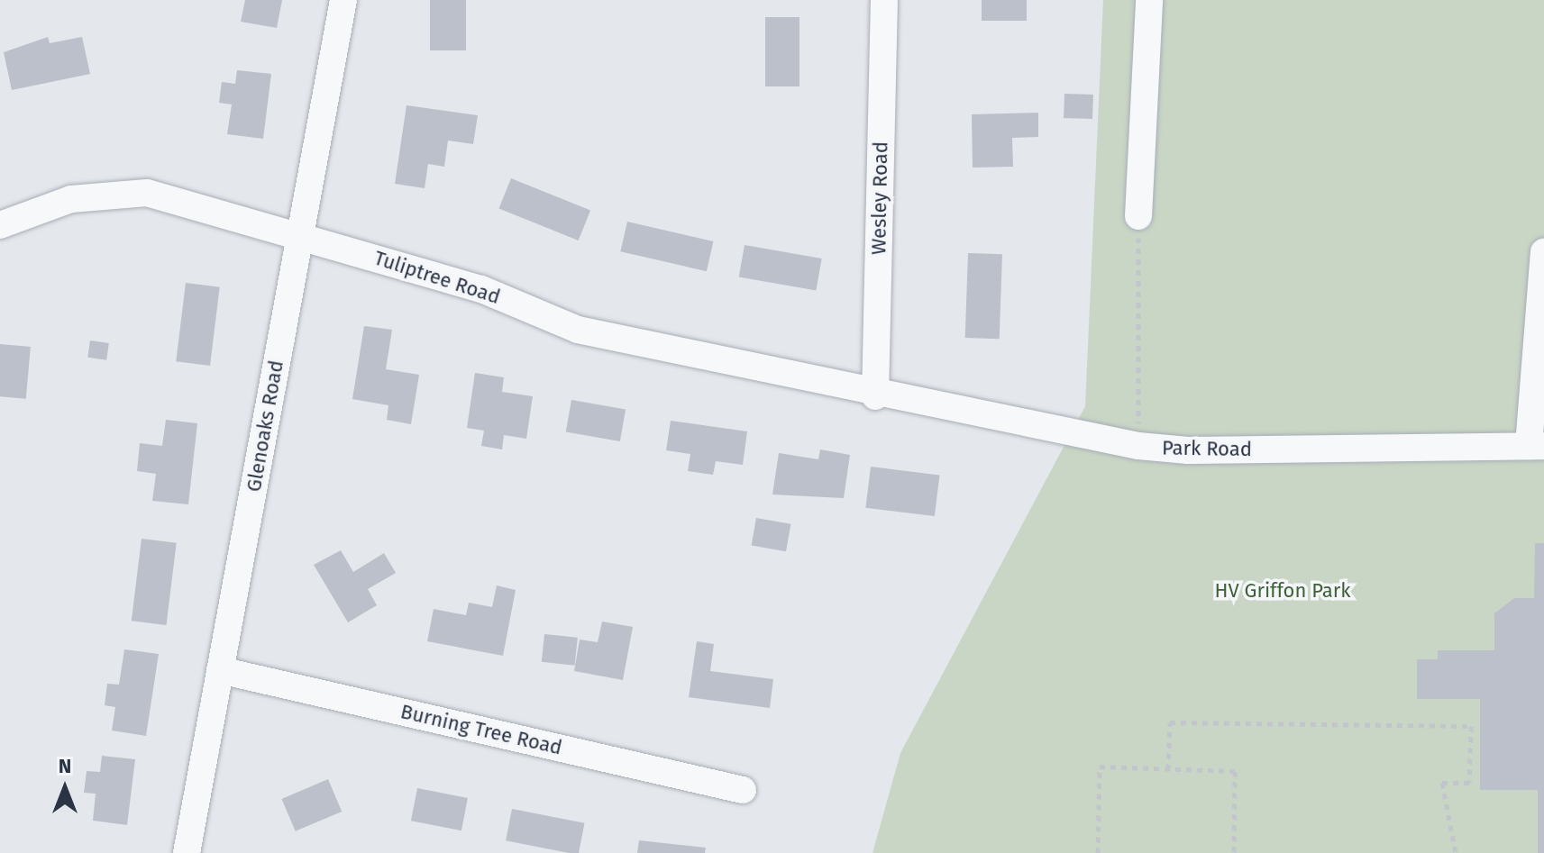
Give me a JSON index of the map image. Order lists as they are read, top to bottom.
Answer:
{
  "streets": {
    "street": [
      "Wesley Road",
      "Tuliptree Road",
      "Glenoaks Road",
      "Park Road",
      "Burning Tree Road"
    ]
  },
  "crossings": [
    ["Wesley Road", "Tuliptree Road"],
    ["Wesley Road", "Park Road"],
    ["Tuliptree Road", "Glenoaks Road"],
    ["Tuliptree Road", "Park Road"],
    ["Glenoaks Road", "Burning Tree Road"]
  ],
  "parks": ["HV Griffon Park"],
  "north": "top"
}
